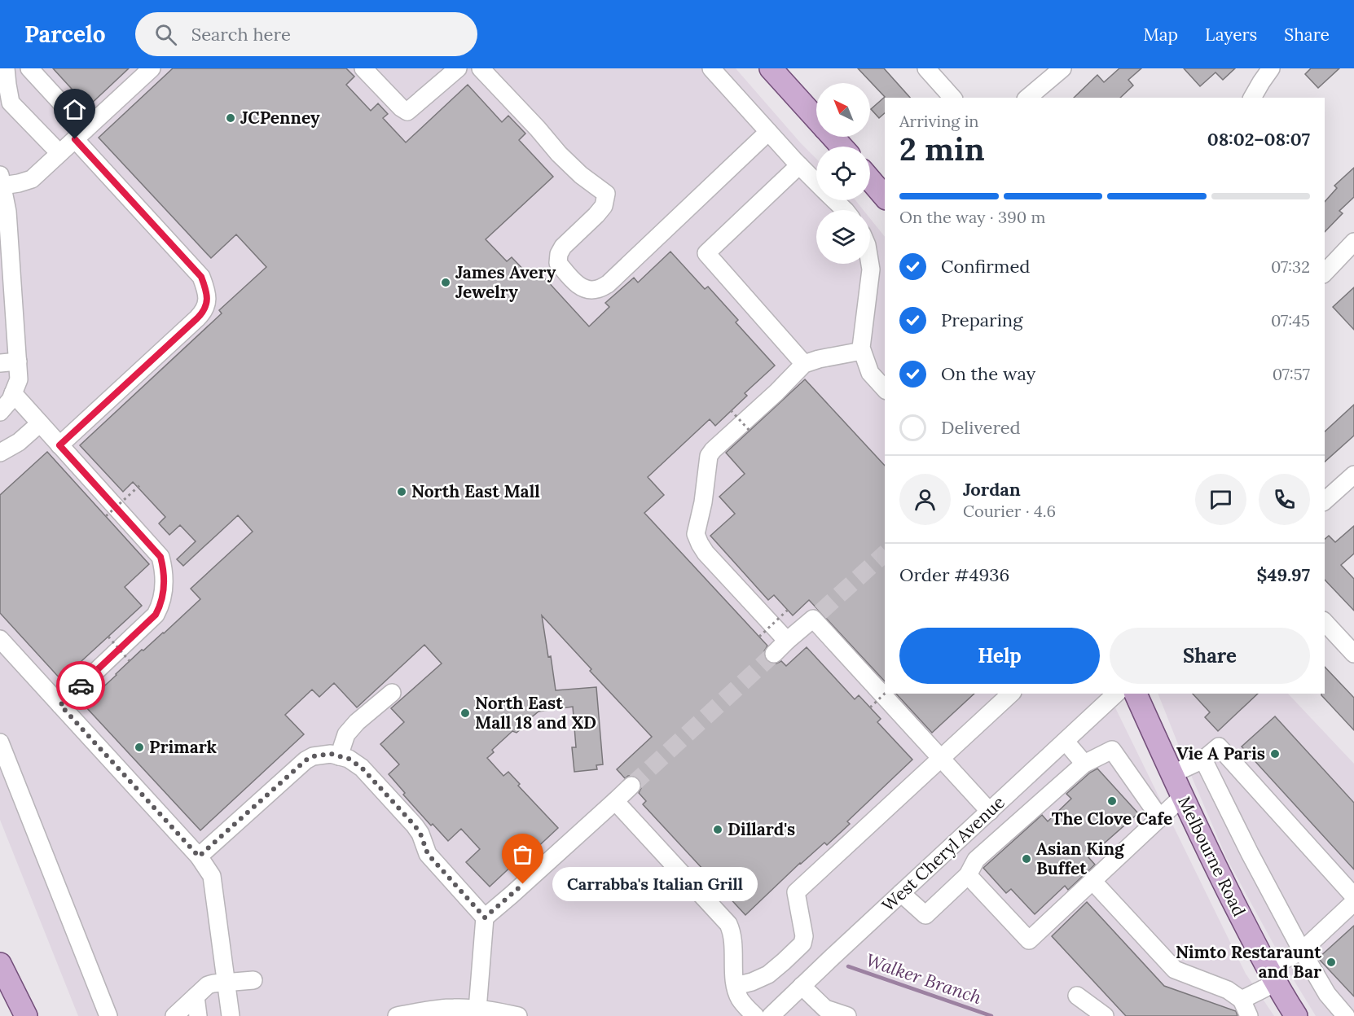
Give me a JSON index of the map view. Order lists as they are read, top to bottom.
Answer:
{
  "streets": {
    "main road": ["Melbourne Road"],
    "street": ["West Cheryl Avenue"]
  },
  "water": ["Walker Branch"],
  "places": [
    "JCPenney",
    "James Avery Jewelry",
    "North East Mall",
    "North East Mall 18 and XD",
    "Primark",
    "Vie A Paris",
    "The Clove Cafe",
    "Dillard's",
    "Asian King Buffet",
    "Carrabba's Italian Grill",
    "Nimto Restaraunt and Bar"
  ],
  "north": "top left",
  "page": {
    "header": "Parcelo",
    "search": "Search here",
    "nav": ["Map", "Layers", "Share"],
    "heading": ["2 min", "Arriving in", "08:02–08:07"],
    "panel": [
      "Jordan",
      "Courier · 4.6",
      "Order #4936",
      "$49.97"
    ],
    "bar": "On the way · 390 m",
    "list": [
      ["Confirmed", "07:32"],
      ["Preparing", "07:45"],
      ["On the way", "07:57"],
      "Delivered"
    ],
    "buttons": ["Help", "Share"],
    "bubble": "Carrabba's Italian Grill"
  }
}
